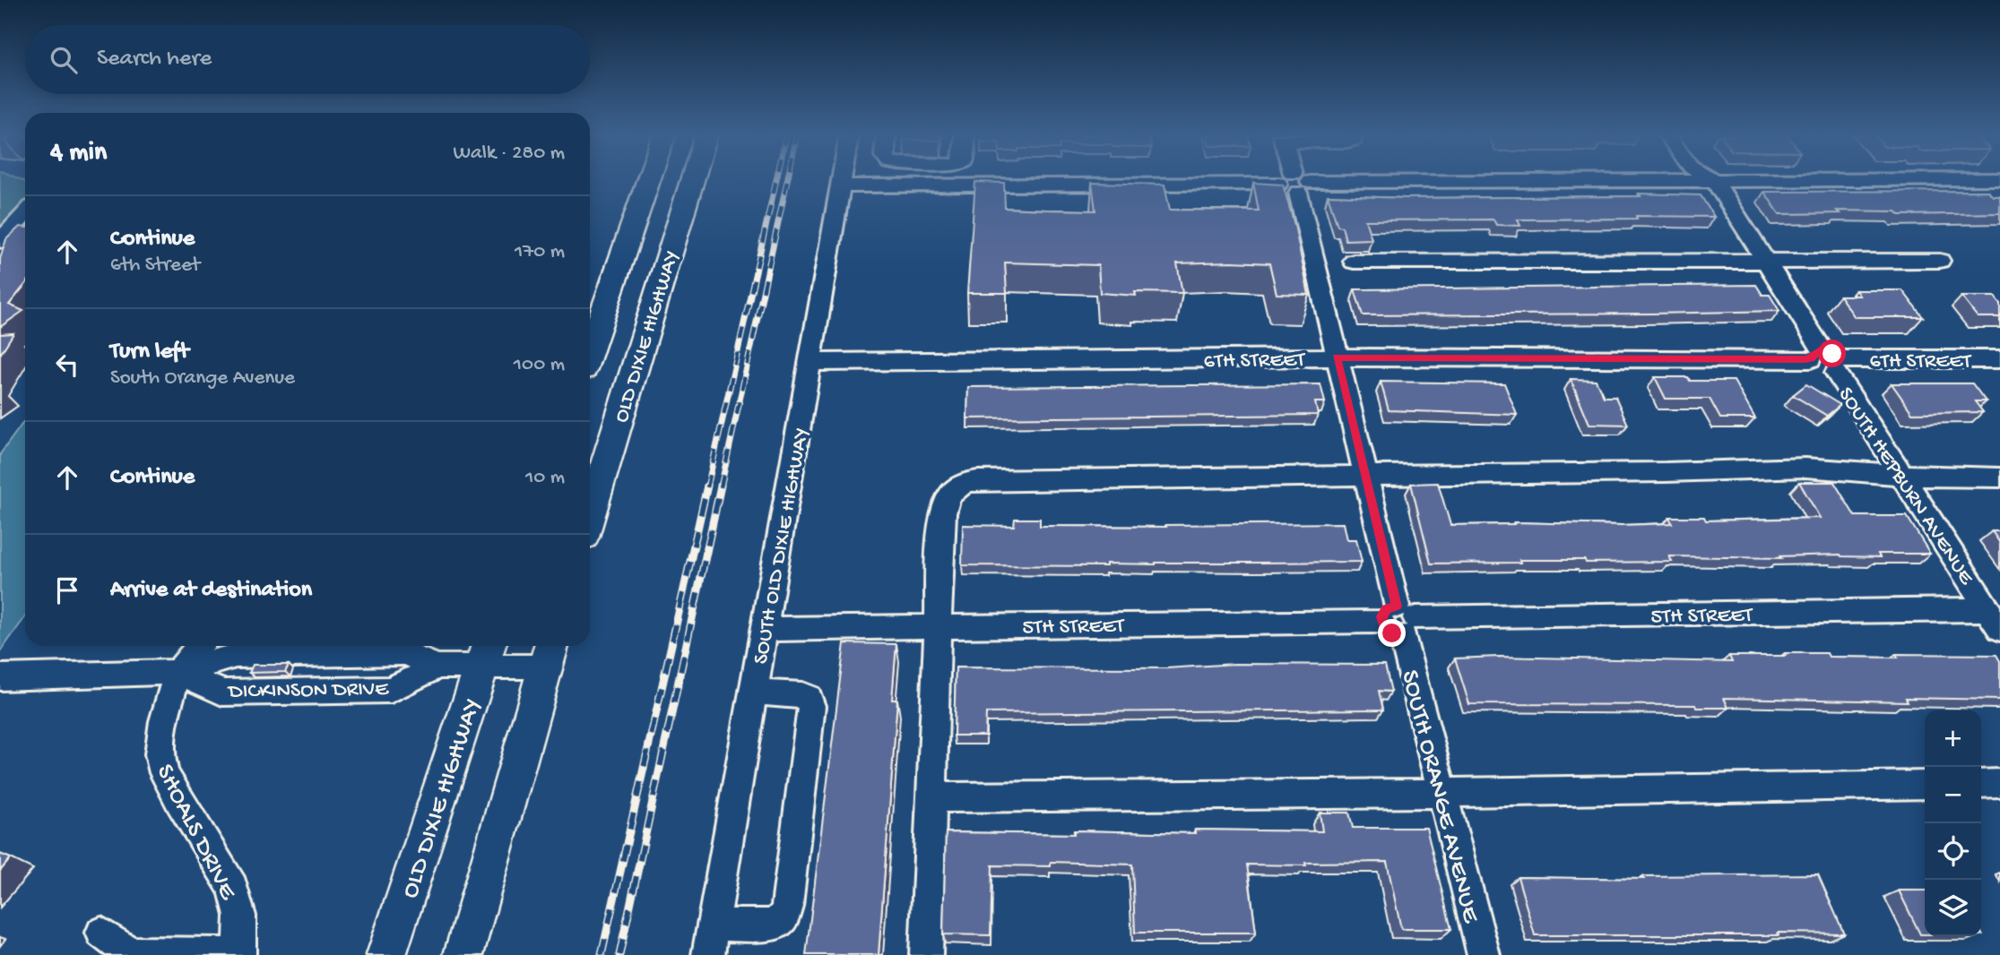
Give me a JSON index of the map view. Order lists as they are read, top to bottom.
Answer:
{
  "streets": {
    "main road": ["OLD DIXIE HIGHWAY"],
    "street": [
      "6TH STREET",
      "SOUTH HEPBURN AVENUE",
      "SOUTH OLD DIXIE HIGHWAY",
      "5TH STREET",
      "DICKINSON DRIVE",
      "SOUTH ORANGE AVENUE",
      "SHOALS DRIVE"
    ]
  },
  "crossings": [
    ["OLD DIXIE HIGHWAY", "DICKINSON DRIVE"],
    ["6TH STREET", "SOUTH HEPBURN AVENUE"],
    ["6TH STREET", "SOUTH OLD DIXIE HIGHWAY"],
    ["6TH STREET", "SOUTH ORANGE AVENUE"],
    ["SOUTH HEPBURN AVENUE", "5TH STREET"],
    ["SOUTH OLD DIXIE HIGHWAY", "5TH STREET"],
    ["5TH STREET", "SOUTH ORANGE AVENUE"],
    ["DICKINSON DRIVE", "SHOALS DRIVE"]
  ],
  "page": {
    "search": "Search here",
    "heading": ["4 min", "Walk · 280 m"],
    "list": [
      ["Continue", "6th Street", "170 m"],
      ["Turn left", "South Orange Avenue", "100 m"],
      ["Continue", "10 m"],
      "Arrive at destination"
    ],
    "map_buttons": ["+", "−"]
  }
}
